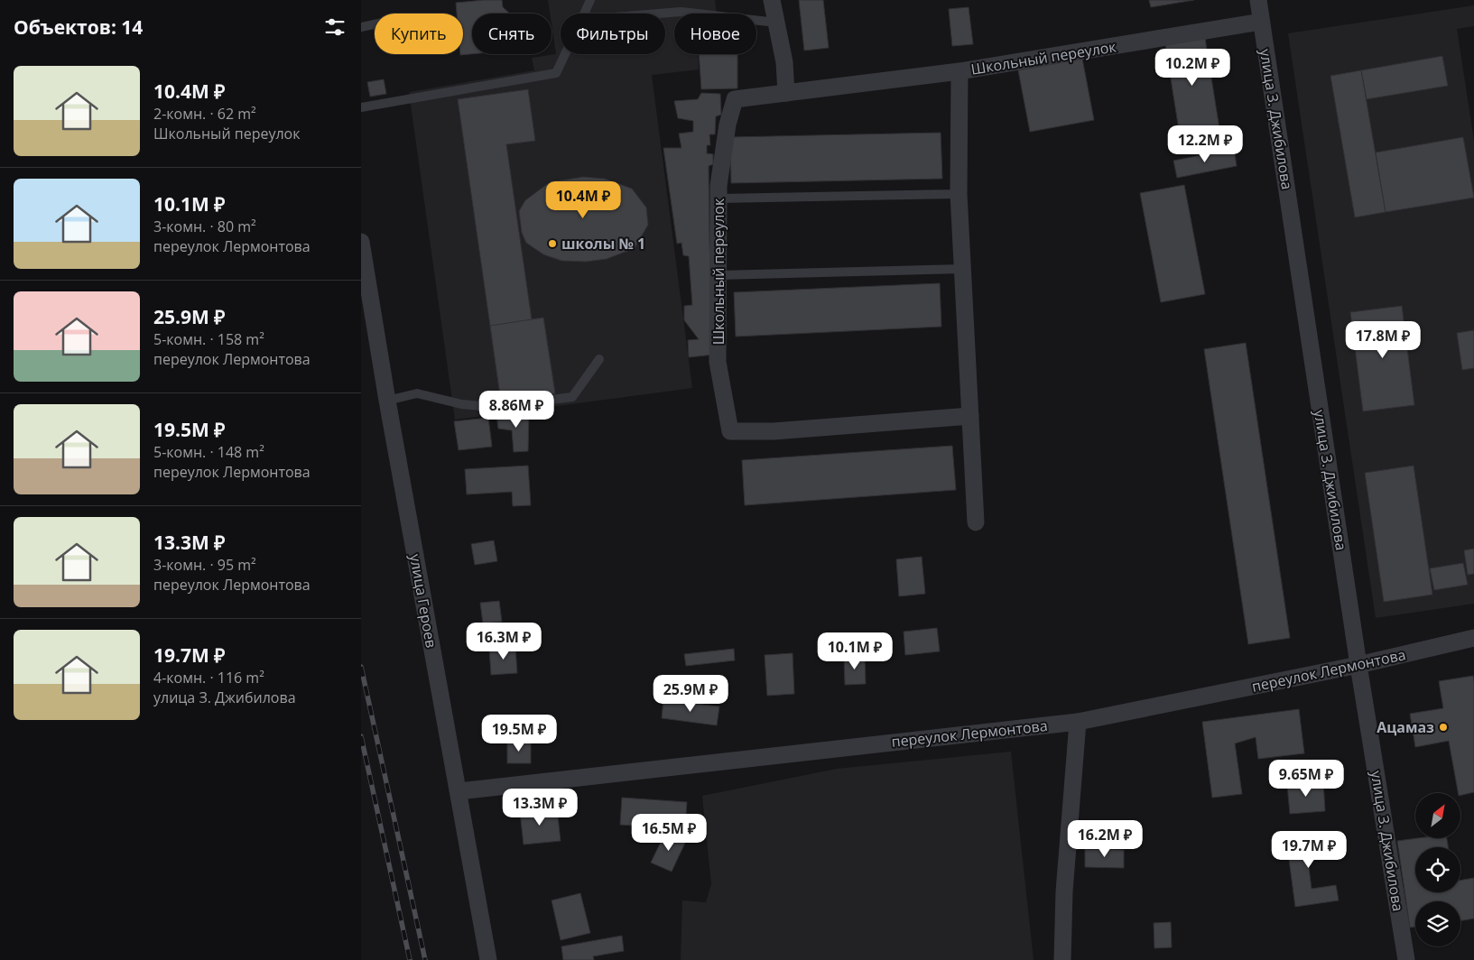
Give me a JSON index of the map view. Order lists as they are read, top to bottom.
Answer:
{
  "streets": {
    "street": [
      "Школьный переулок",
      "улица З. Джибилова",
      "улица Героев",
      "переулок Лермонтова"
    ]
  },
  "crossings": [
    ["Школьный переулок", "улица З. Джибилова"],
    ["улица З. Джибилова", "переулок Лермонтова"],
    ["улица Героев", "переулок Лермонтова"]
  ],
  "places": ["школы № 1", "Ацамаз"],
  "north": "top right",
  "page": {
    "heading": "Объектов: 14",
    "chip": [
      "Купить",
      "Снять",
      "Фильтры",
      "Новое"
    ],
    "price": [
      "10.2M ₽",
      "12.2M ₽",
      "10.4M ₽",
      "17.8M ₽",
      "8.86M ₽",
      "16.3M ₽",
      "10.1M ₽",
      "25.9M ₽",
      "19.5M ₽",
      "9.65M ₽",
      "13.3M ₽",
      "16.5M ₽",
      "16.2M ₽",
      "19.7M ₽"
    ],
    "list": [
      {
        "name": "10.4M ₽",
        "note": "2-комн. · 62 m² · Школьный переулок"
      },
      {
        "name": "10.1M ₽",
        "note": "3-комн. · 80 m² · переулок Лермонтова"
      },
      {
        "name": "25.9M ₽",
        "note": "5-комн. · 158 m² · переулок Лермонтова"
      },
      {
        "name": "19.5M ₽",
        "note": "5-комн. · 148 m² · переулок Лермонтова"
      },
      {
        "name": "13.3M ₽",
        "note": "3-комн. · 95 m² · переулок Лермонтова"
      },
      {
        "name": "19.7M ₽",
        "note": "4-комн. · 116 m² · улица З. Джибилова"
      }
    ]
  }
}
